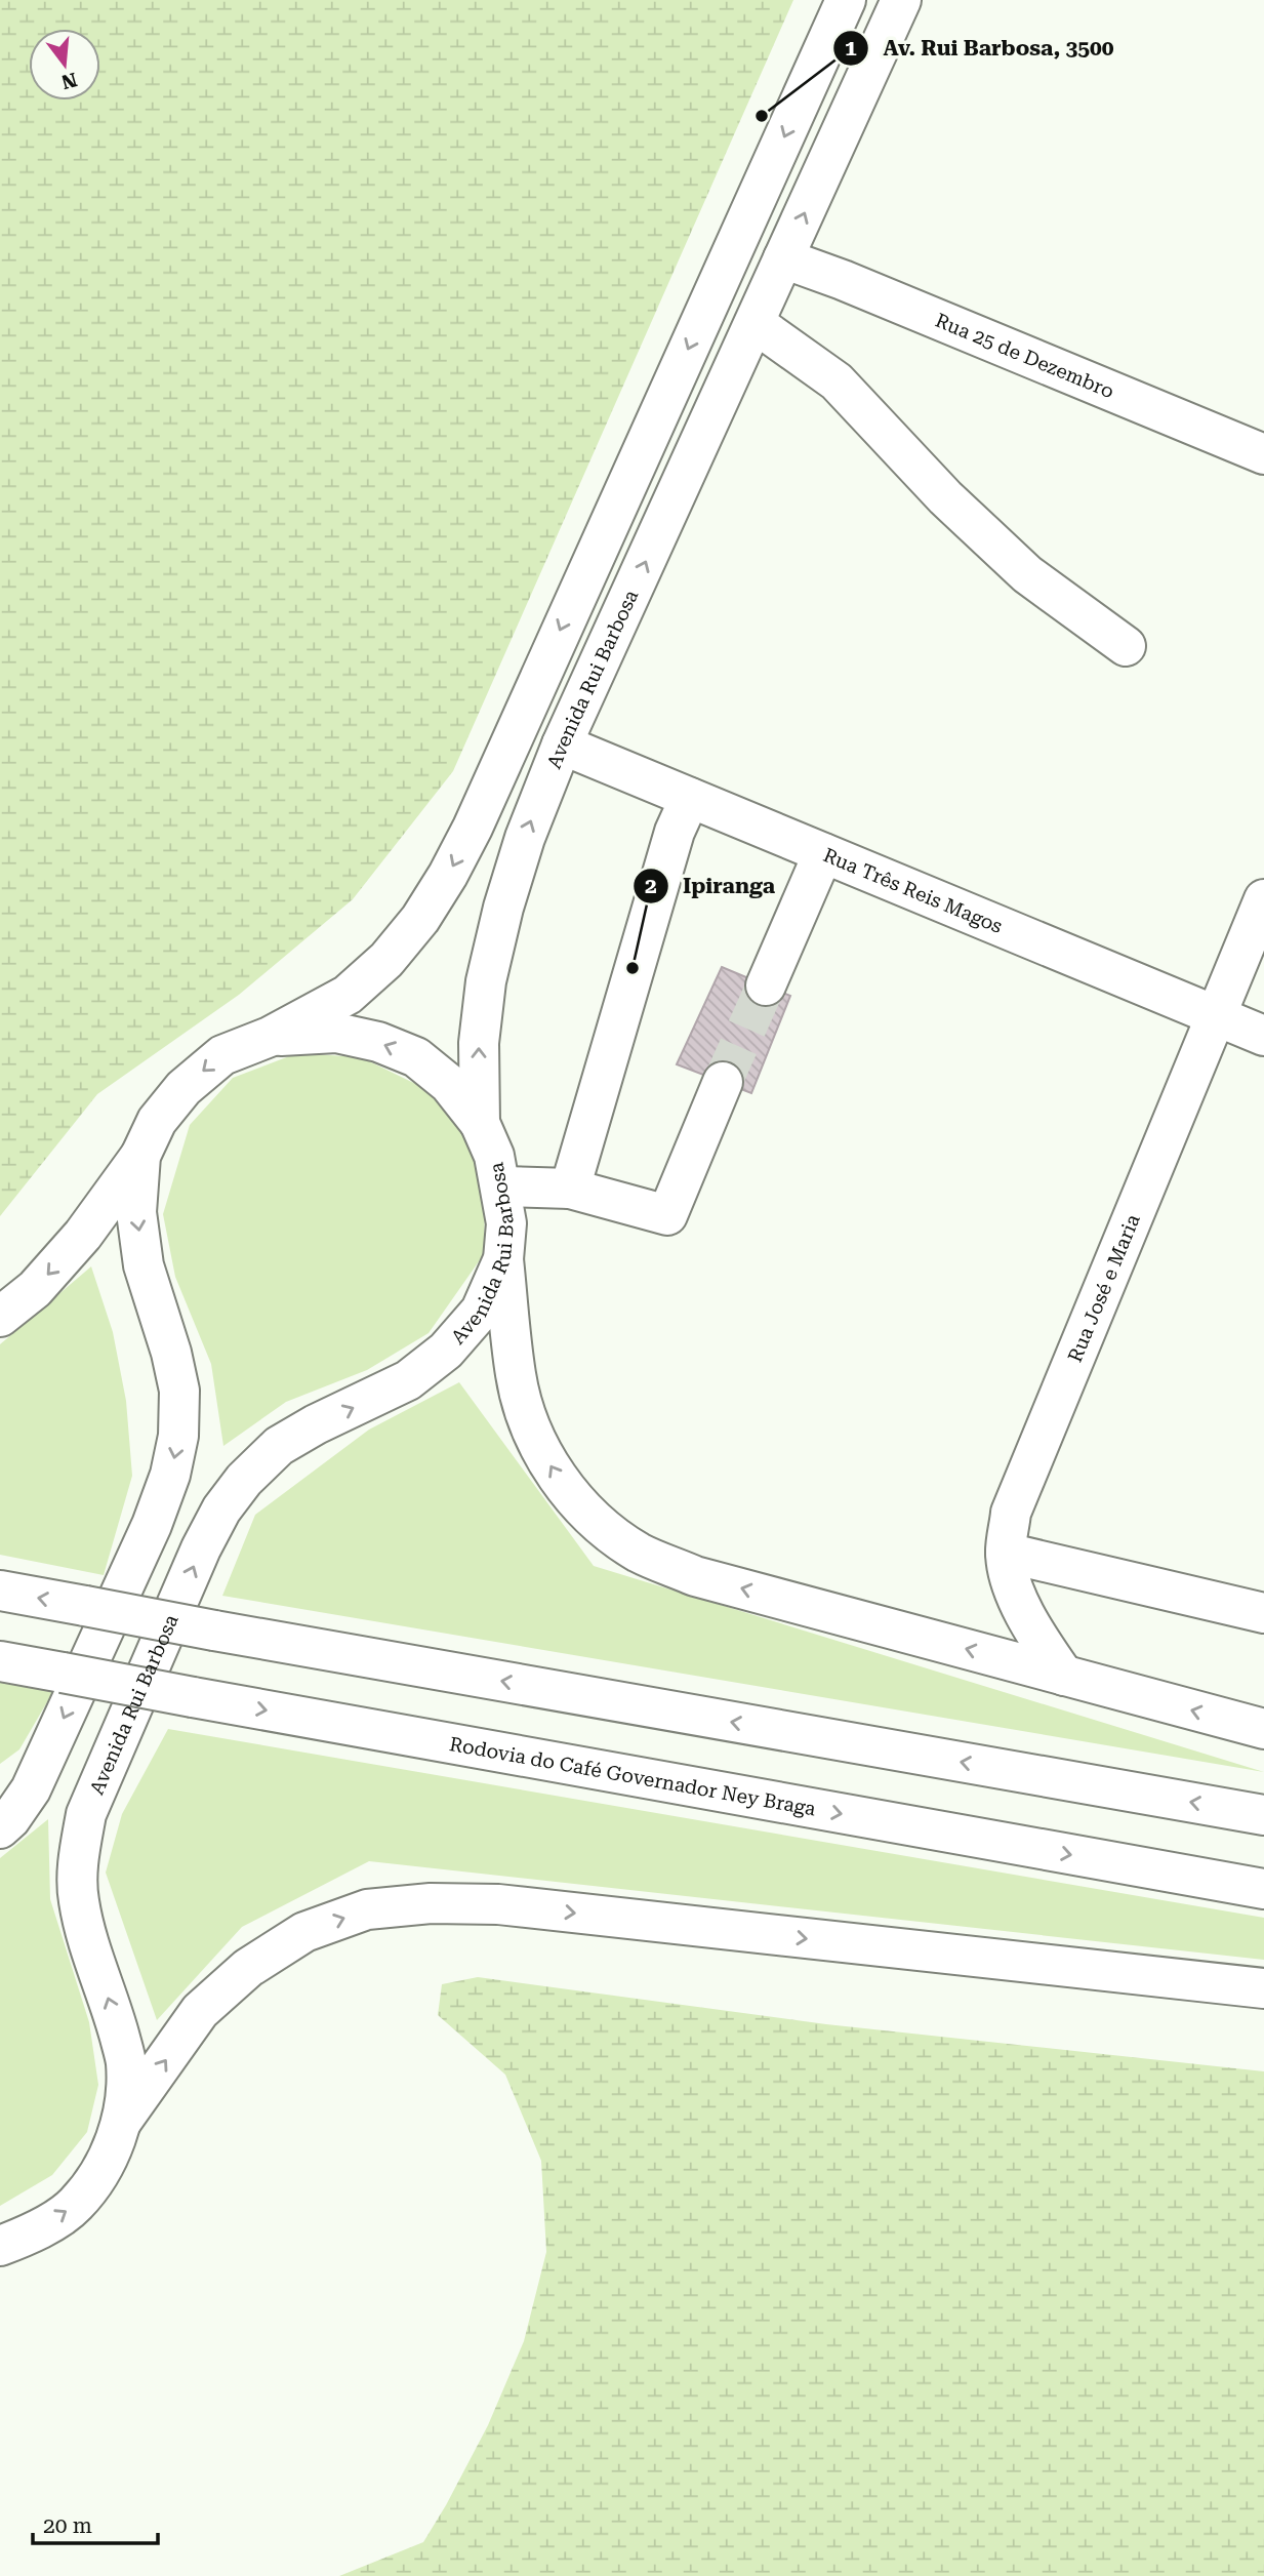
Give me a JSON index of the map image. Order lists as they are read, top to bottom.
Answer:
{
  "streets": {
    "main road": [
      "Rua 25 de Dezembro",
      "Avenida Rui Barbosa",
      "Rua Três Reis Magos",
      "Rua José e Maria",
      "Rodovia do Café Governador Ney Braga"
    ]
  },
  "crossings": [
    ["Rua 25 de Dezembro", "Avenida Rui Barbosa"],
    ["Avenida Rui Barbosa", "Rua Três Reis Magos"],
    ["Rua Três Reis Magos", "Rua José e Maria"]
  ],
  "places": ["Av. Rui Barbosa, 3500", "Ipiranga"],
  "scale_bar": "20 m",
  "north": "bottom"
}
